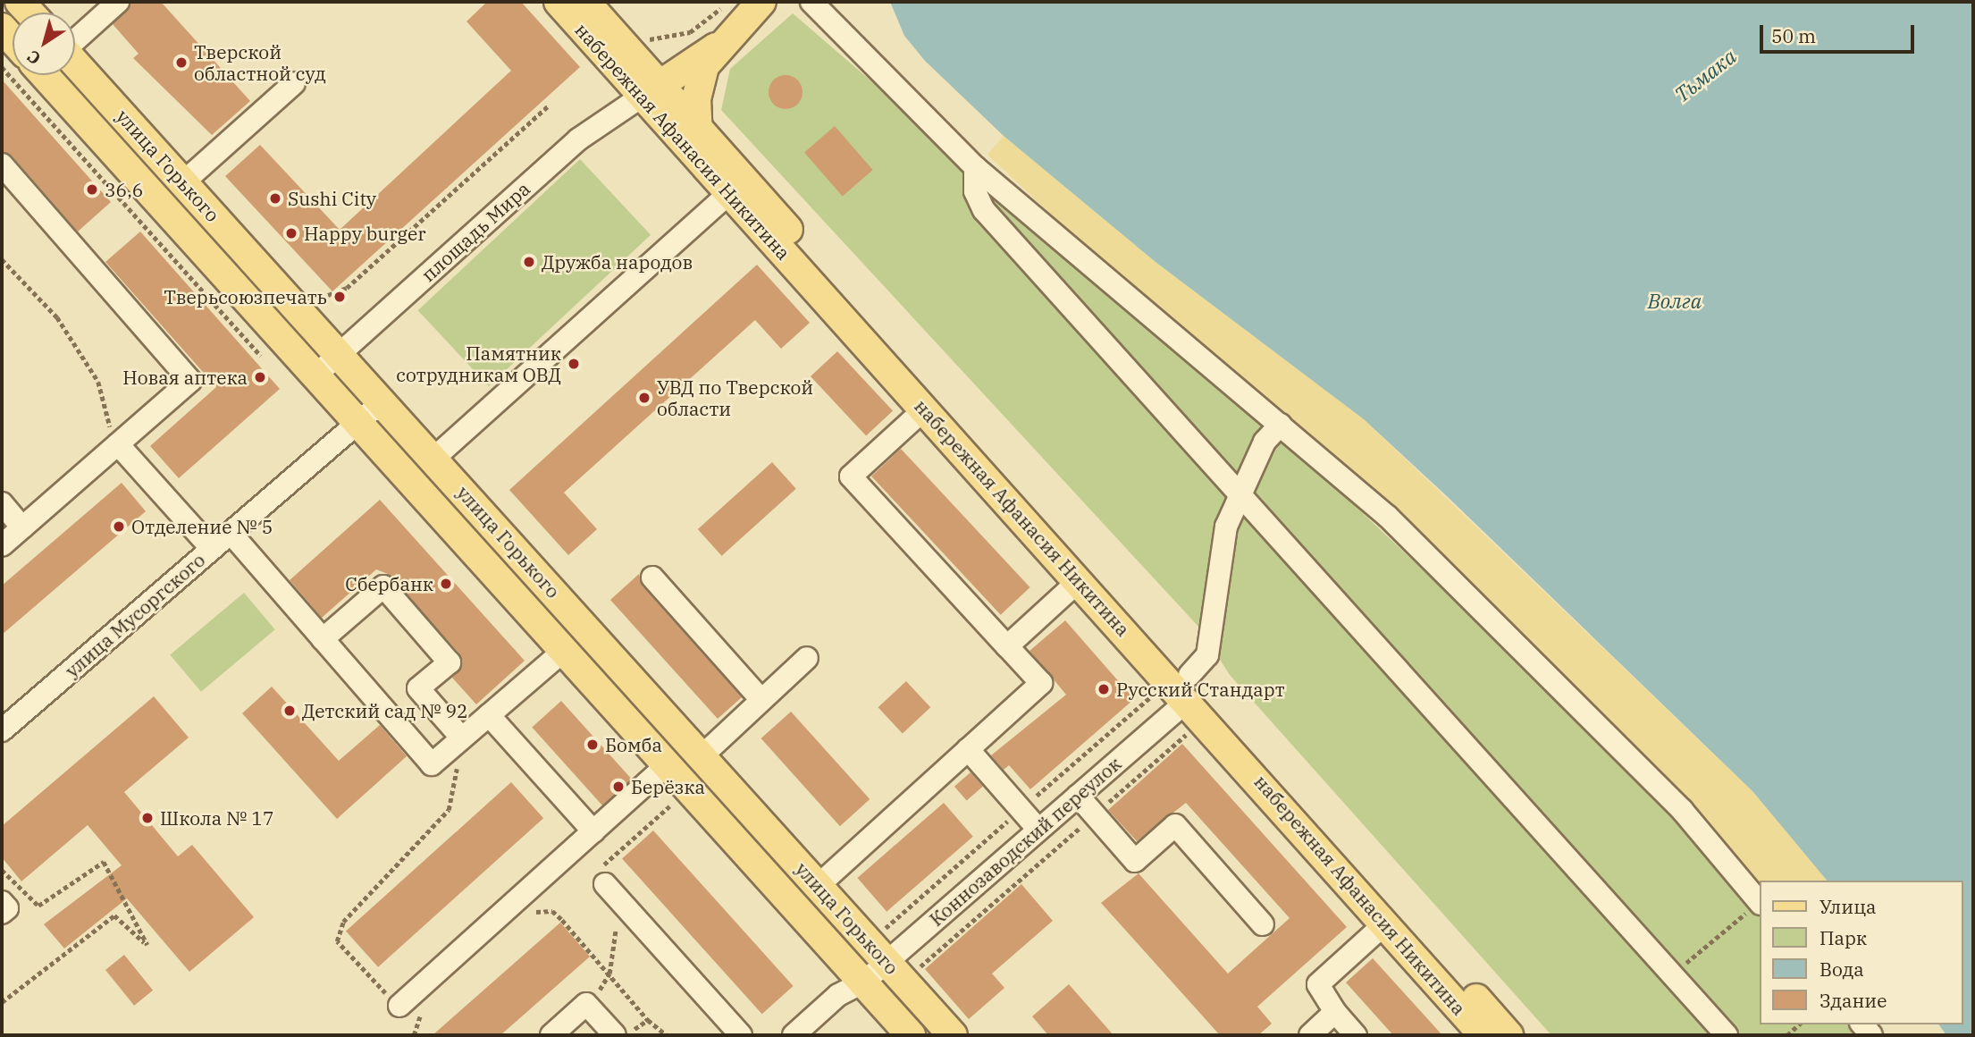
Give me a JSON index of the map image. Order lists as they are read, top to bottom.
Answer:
{
  "streets": {
    "main road": ["набережная Афанасия Никитина", "улица Горького"],
    "street": ["площадь Мира", "улица Мусоргского", "Коннозаводский переулок"]
  },
  "crossings": [
    ["набережная Афанасия Никитина", "площадь Мира"],
    ["набережная Афанасия Никитина", "Коннозаводский переулок"],
    ["улица Горького", "площадь Мира"],
    ["улица Горького", "улица Мусоргского"],
    ["улица Горького", "Коннозаводский переулок"]
  ],
  "water": ["Тьмака", "Волга"],
  "places": [
    "Тверской областной суд",
    "36,6",
    "Sushi City",
    "Happy burger",
    "Дружба народов",
    "Тверьсоюзпечать",
    "Памятник сотрудникам ОВД",
    "Новая аптека",
    "УВД по Тверской области",
    "Отделение № 5",
    "Сбербанк",
    "Русский Стандарт",
    "Детский сад № 92",
    "Бомба",
    "Берёзка",
    "Школа № 17"
  ],
  "legend": [
    "Улица",
    "Парк",
    "Вода",
    "Здание"
  ],
  "scale_bar": "50 m",
  "north": "bottom left"
}
